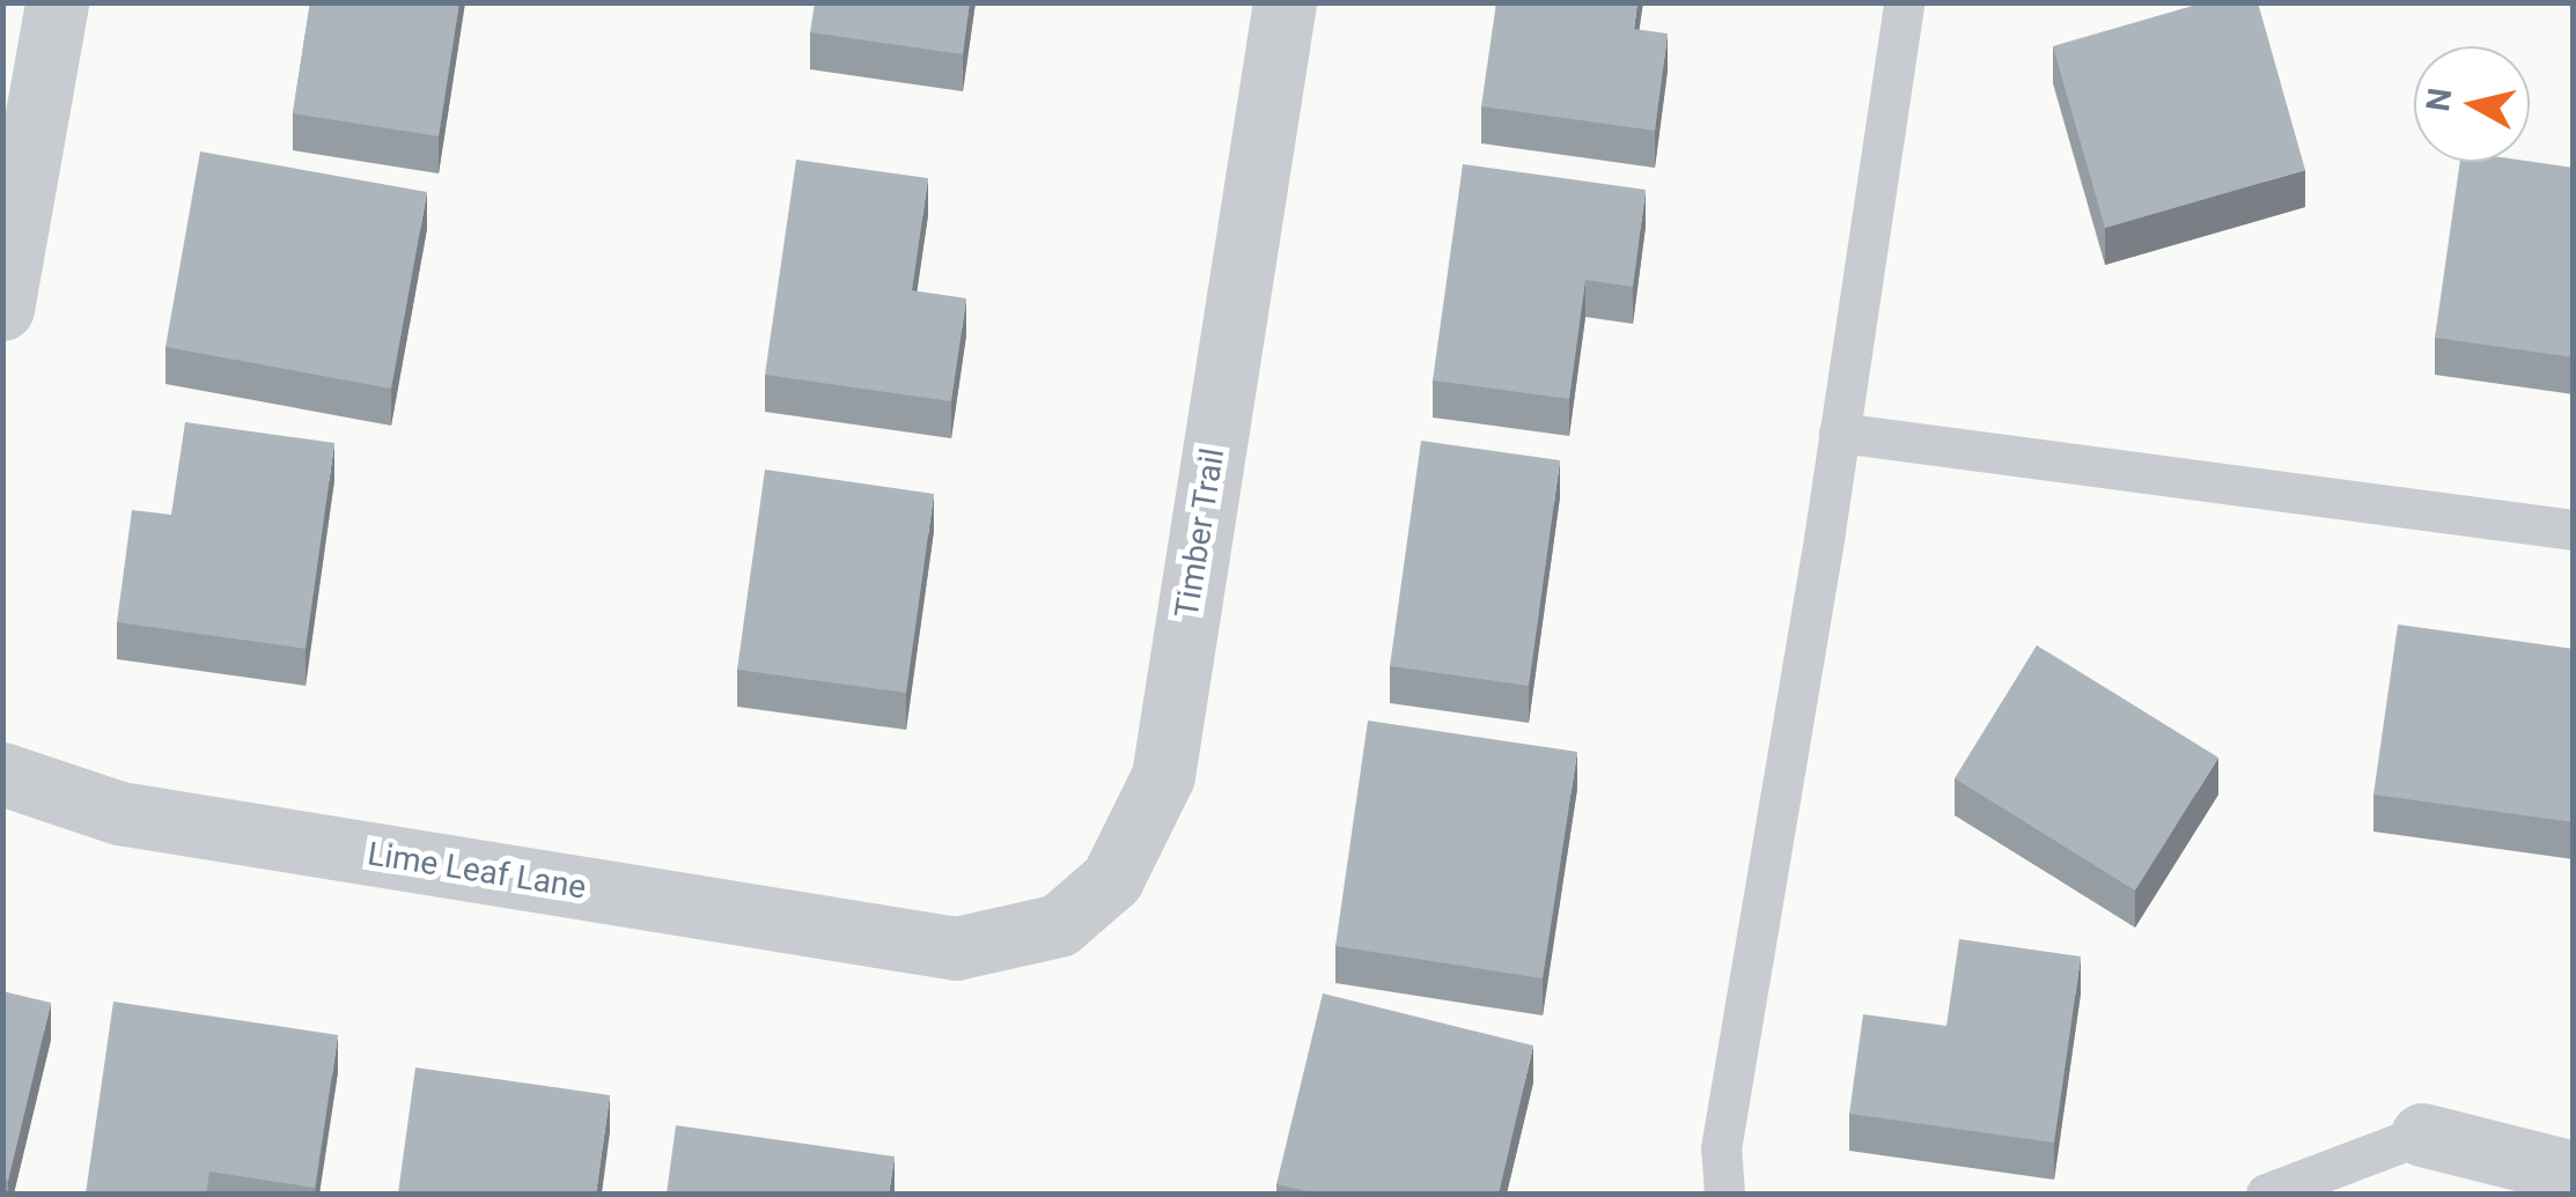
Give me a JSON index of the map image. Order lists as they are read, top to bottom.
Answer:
{
  "streets": {
    "street": ["Timber Trail", "Lime Leaf Lane"]
  },
  "crossings": [
    ["Timber Trail", "Lime Leaf Lane"]
  ],
  "north": "left"
}
